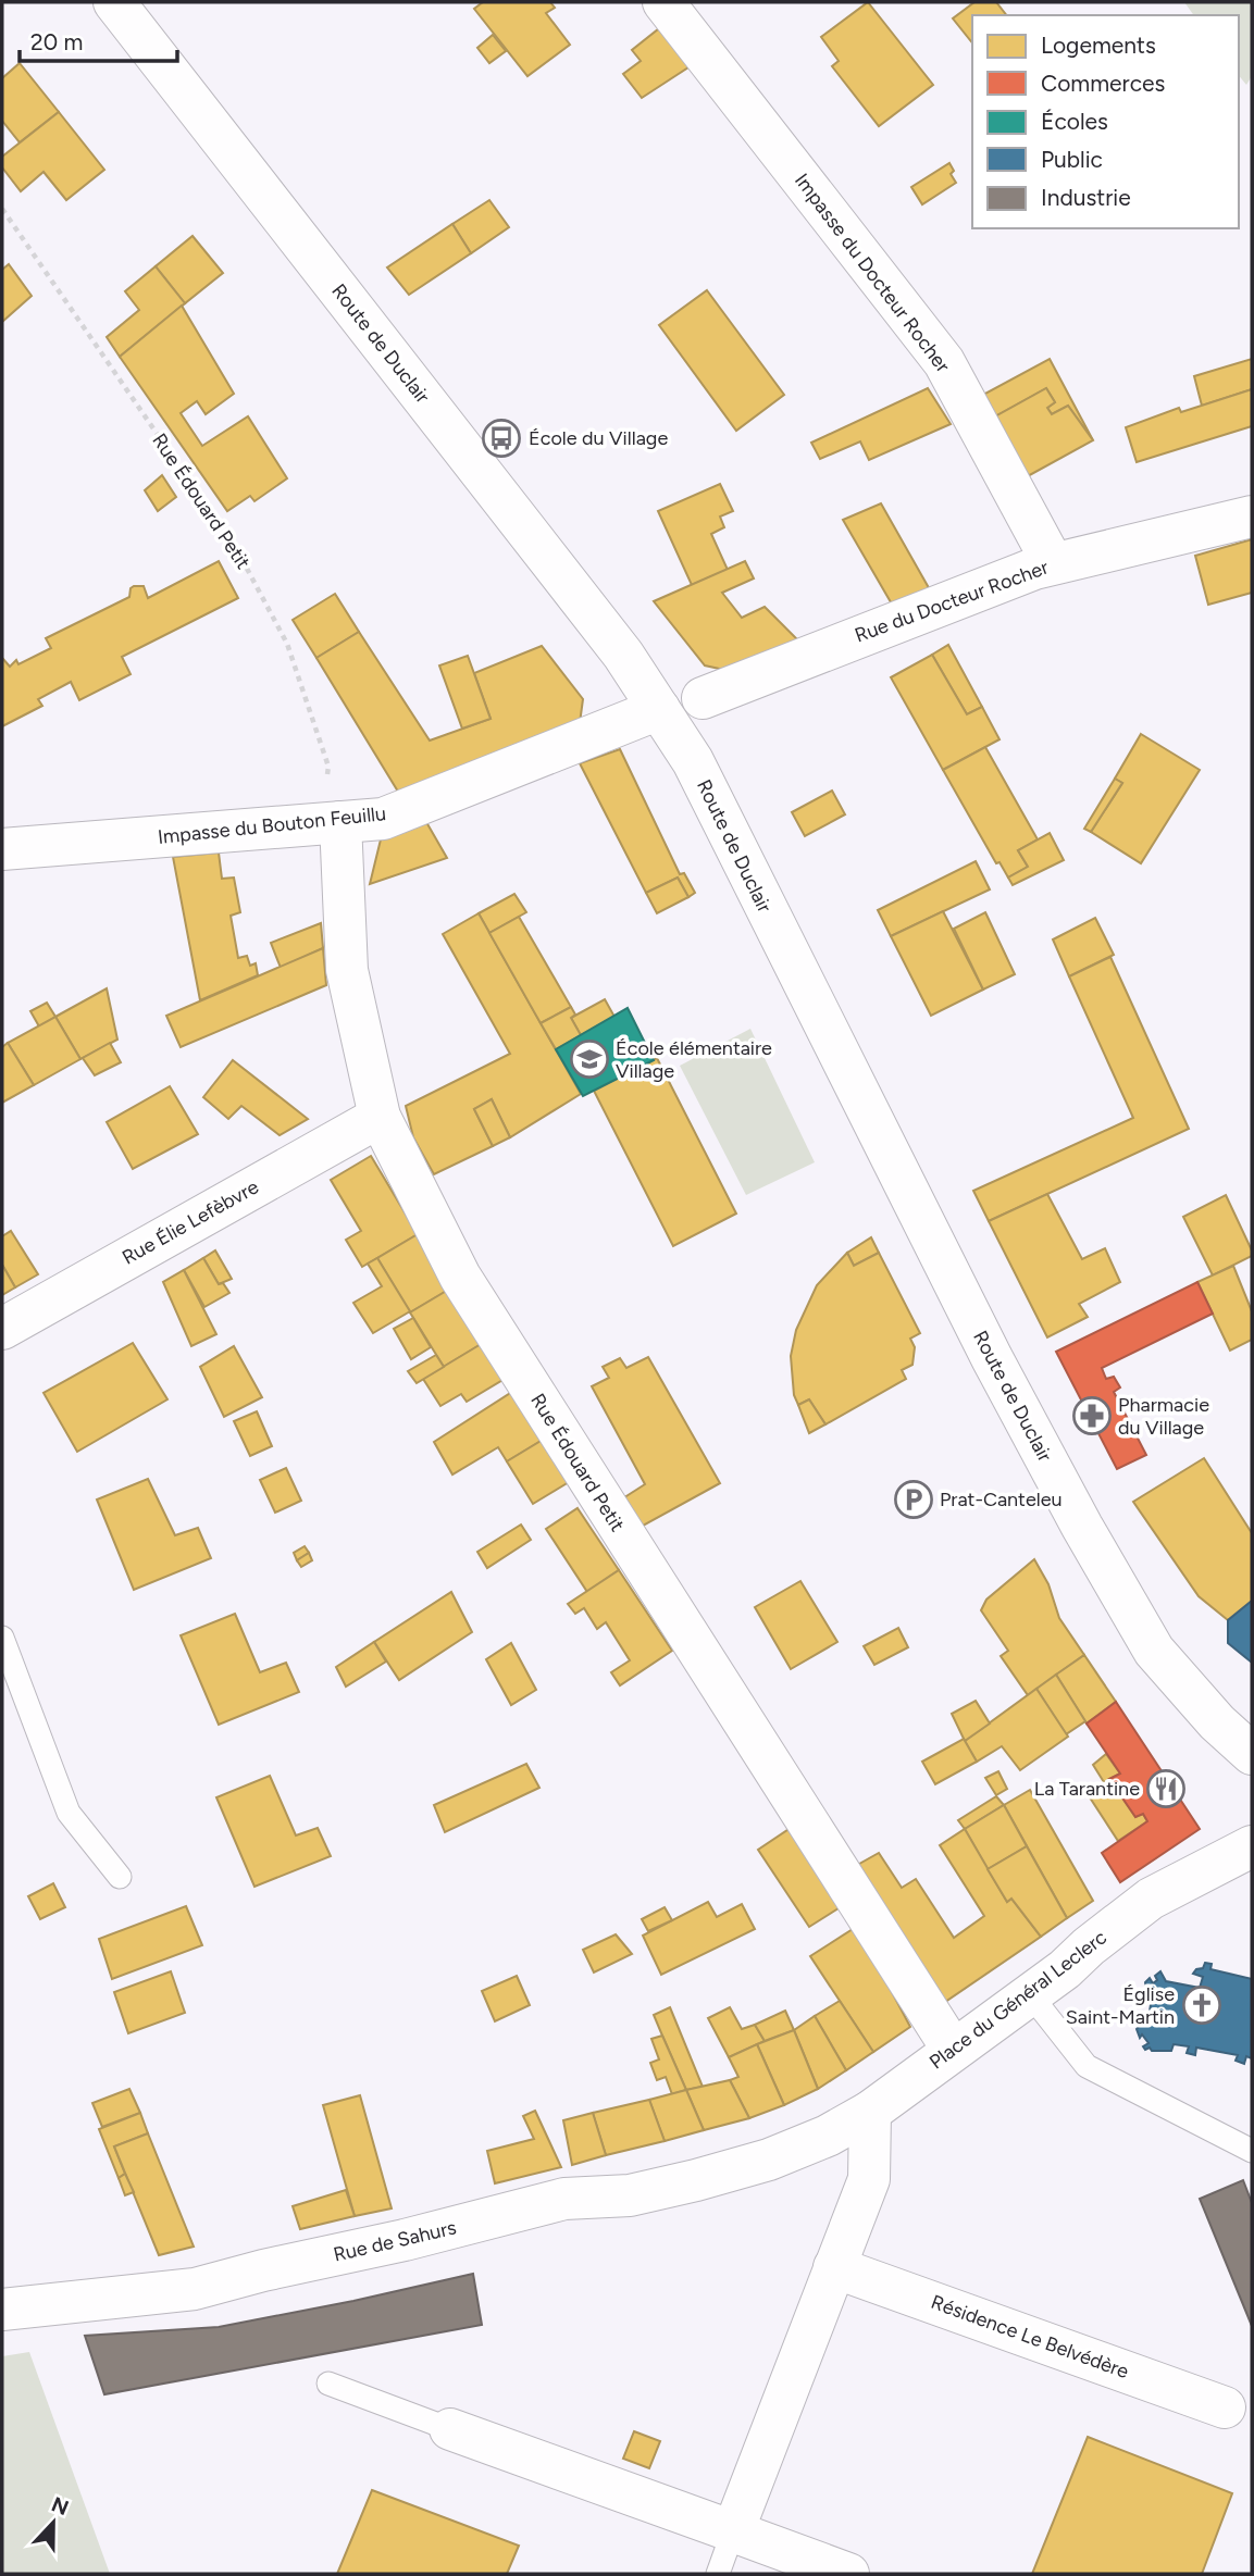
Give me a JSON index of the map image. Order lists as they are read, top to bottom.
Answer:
{
  "streets": {
    "street": [
      "Impasse du Docteur Rocher",
      "Route de Duclair",
      "Rue Édouard Petit",
      "Rue du Docteur Rocher",
      "Impasse du Bouton Feuillu",
      "Rue Élie Lefèbvre",
      "Place du Général Leclerc",
      "Rue de Sahurs",
      "Résidence Le Belvédère"
    ]
  },
  "crossings": [
    ["Impasse du Docteur Rocher", "Rue du Docteur Rocher"],
    ["Route de Duclair", "Impasse du Bouton Feuillu"],
    ["Rue Édouard Petit", "Impasse du Bouton Feuillu"],
    ["Rue Édouard Petit", "Rue Élie Lefèbvre"],
    ["Rue Édouard Petit", "Place du Général Leclerc"],
    ["Place du Général Leclerc", "Rue de Sahurs"]
  ],
  "places": {
    "bus stop": ["École du Village"],
    "school or university": ["École élémentaire Village"],
    "pharmacy": ["Pharmacie du Village"],
    "parking": ["Prat-Canteleu"],
    "restaurant": ["La Tarantine"],
    "church": ["Église Saint-Martin"]
  },
  "legend": [
    "Logements",
    "Commerces",
    "Écoles",
    "Public",
    "Industrie"
  ],
  "scale_bar": "20 m",
  "north": "top"
}
